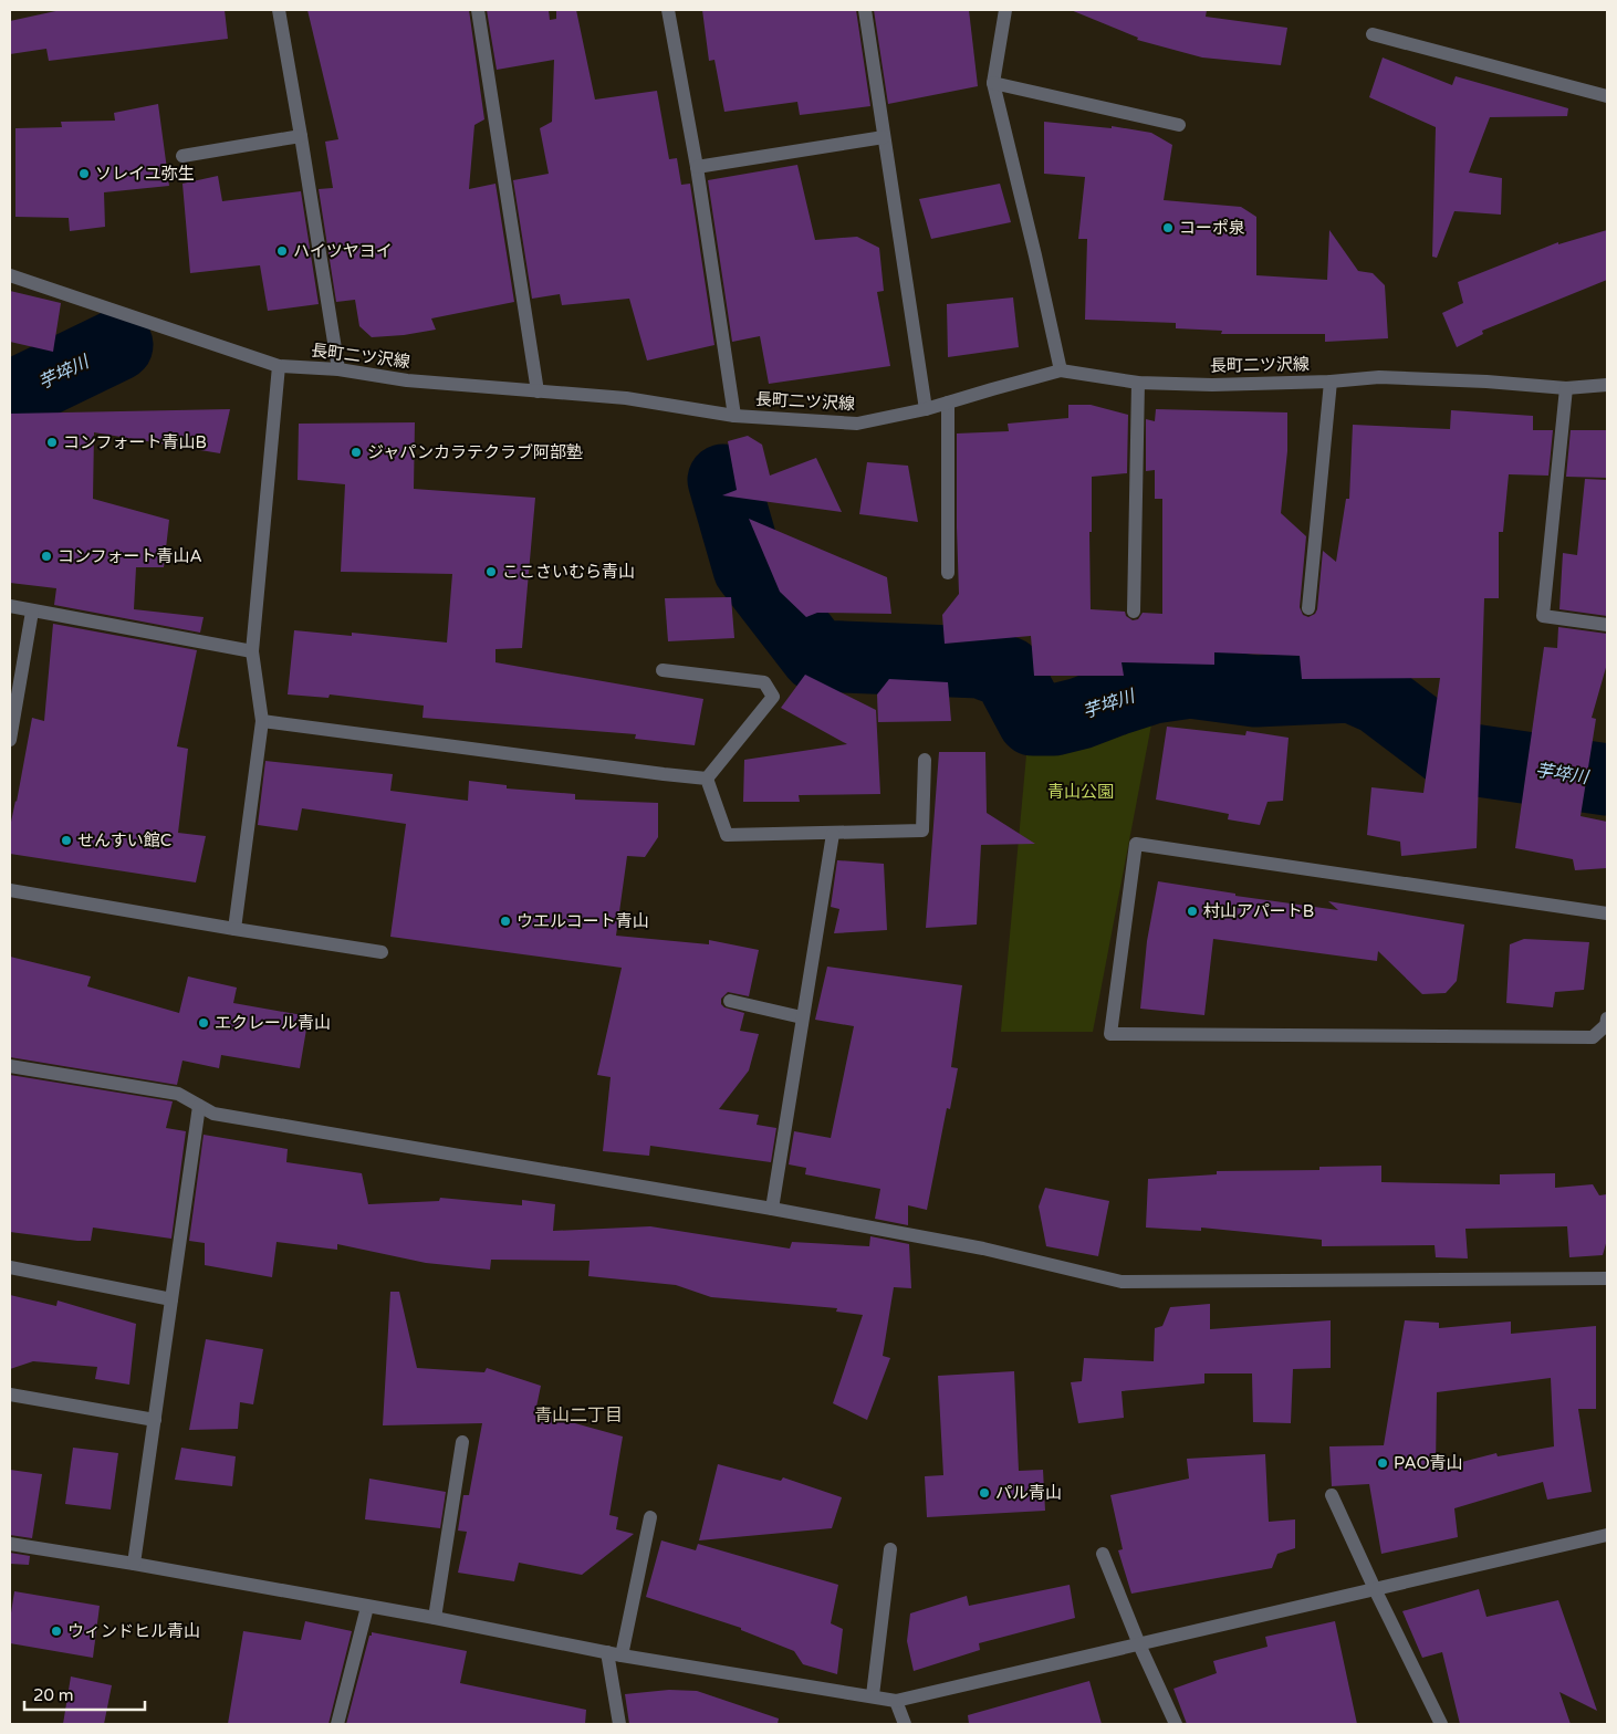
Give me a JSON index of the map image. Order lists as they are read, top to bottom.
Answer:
{
  "streets": {
    "street": ["長町二ツ沢線"]
  },
  "districts": ["青山二丁目"],
  "water": ["芋埣川"],
  "parks": ["青山公園"],
  "places": [
    "ソレイユ弥生",
    "コーポ泉",
    "ハイツヤヨイ",
    "コンフォート青山B",
    "ジャパンカラテクラブ阿部塾",
    "コンフォート青山A",
    "ここさいむら青山",
    "せんすい館C",
    "村山アパートB",
    "ウエルコート青山",
    "エクレール青山",
    "PAO青山",
    "パル青山",
    "ウィンドヒル青山"
  ],
  "scale_bar": "20 m"
}
